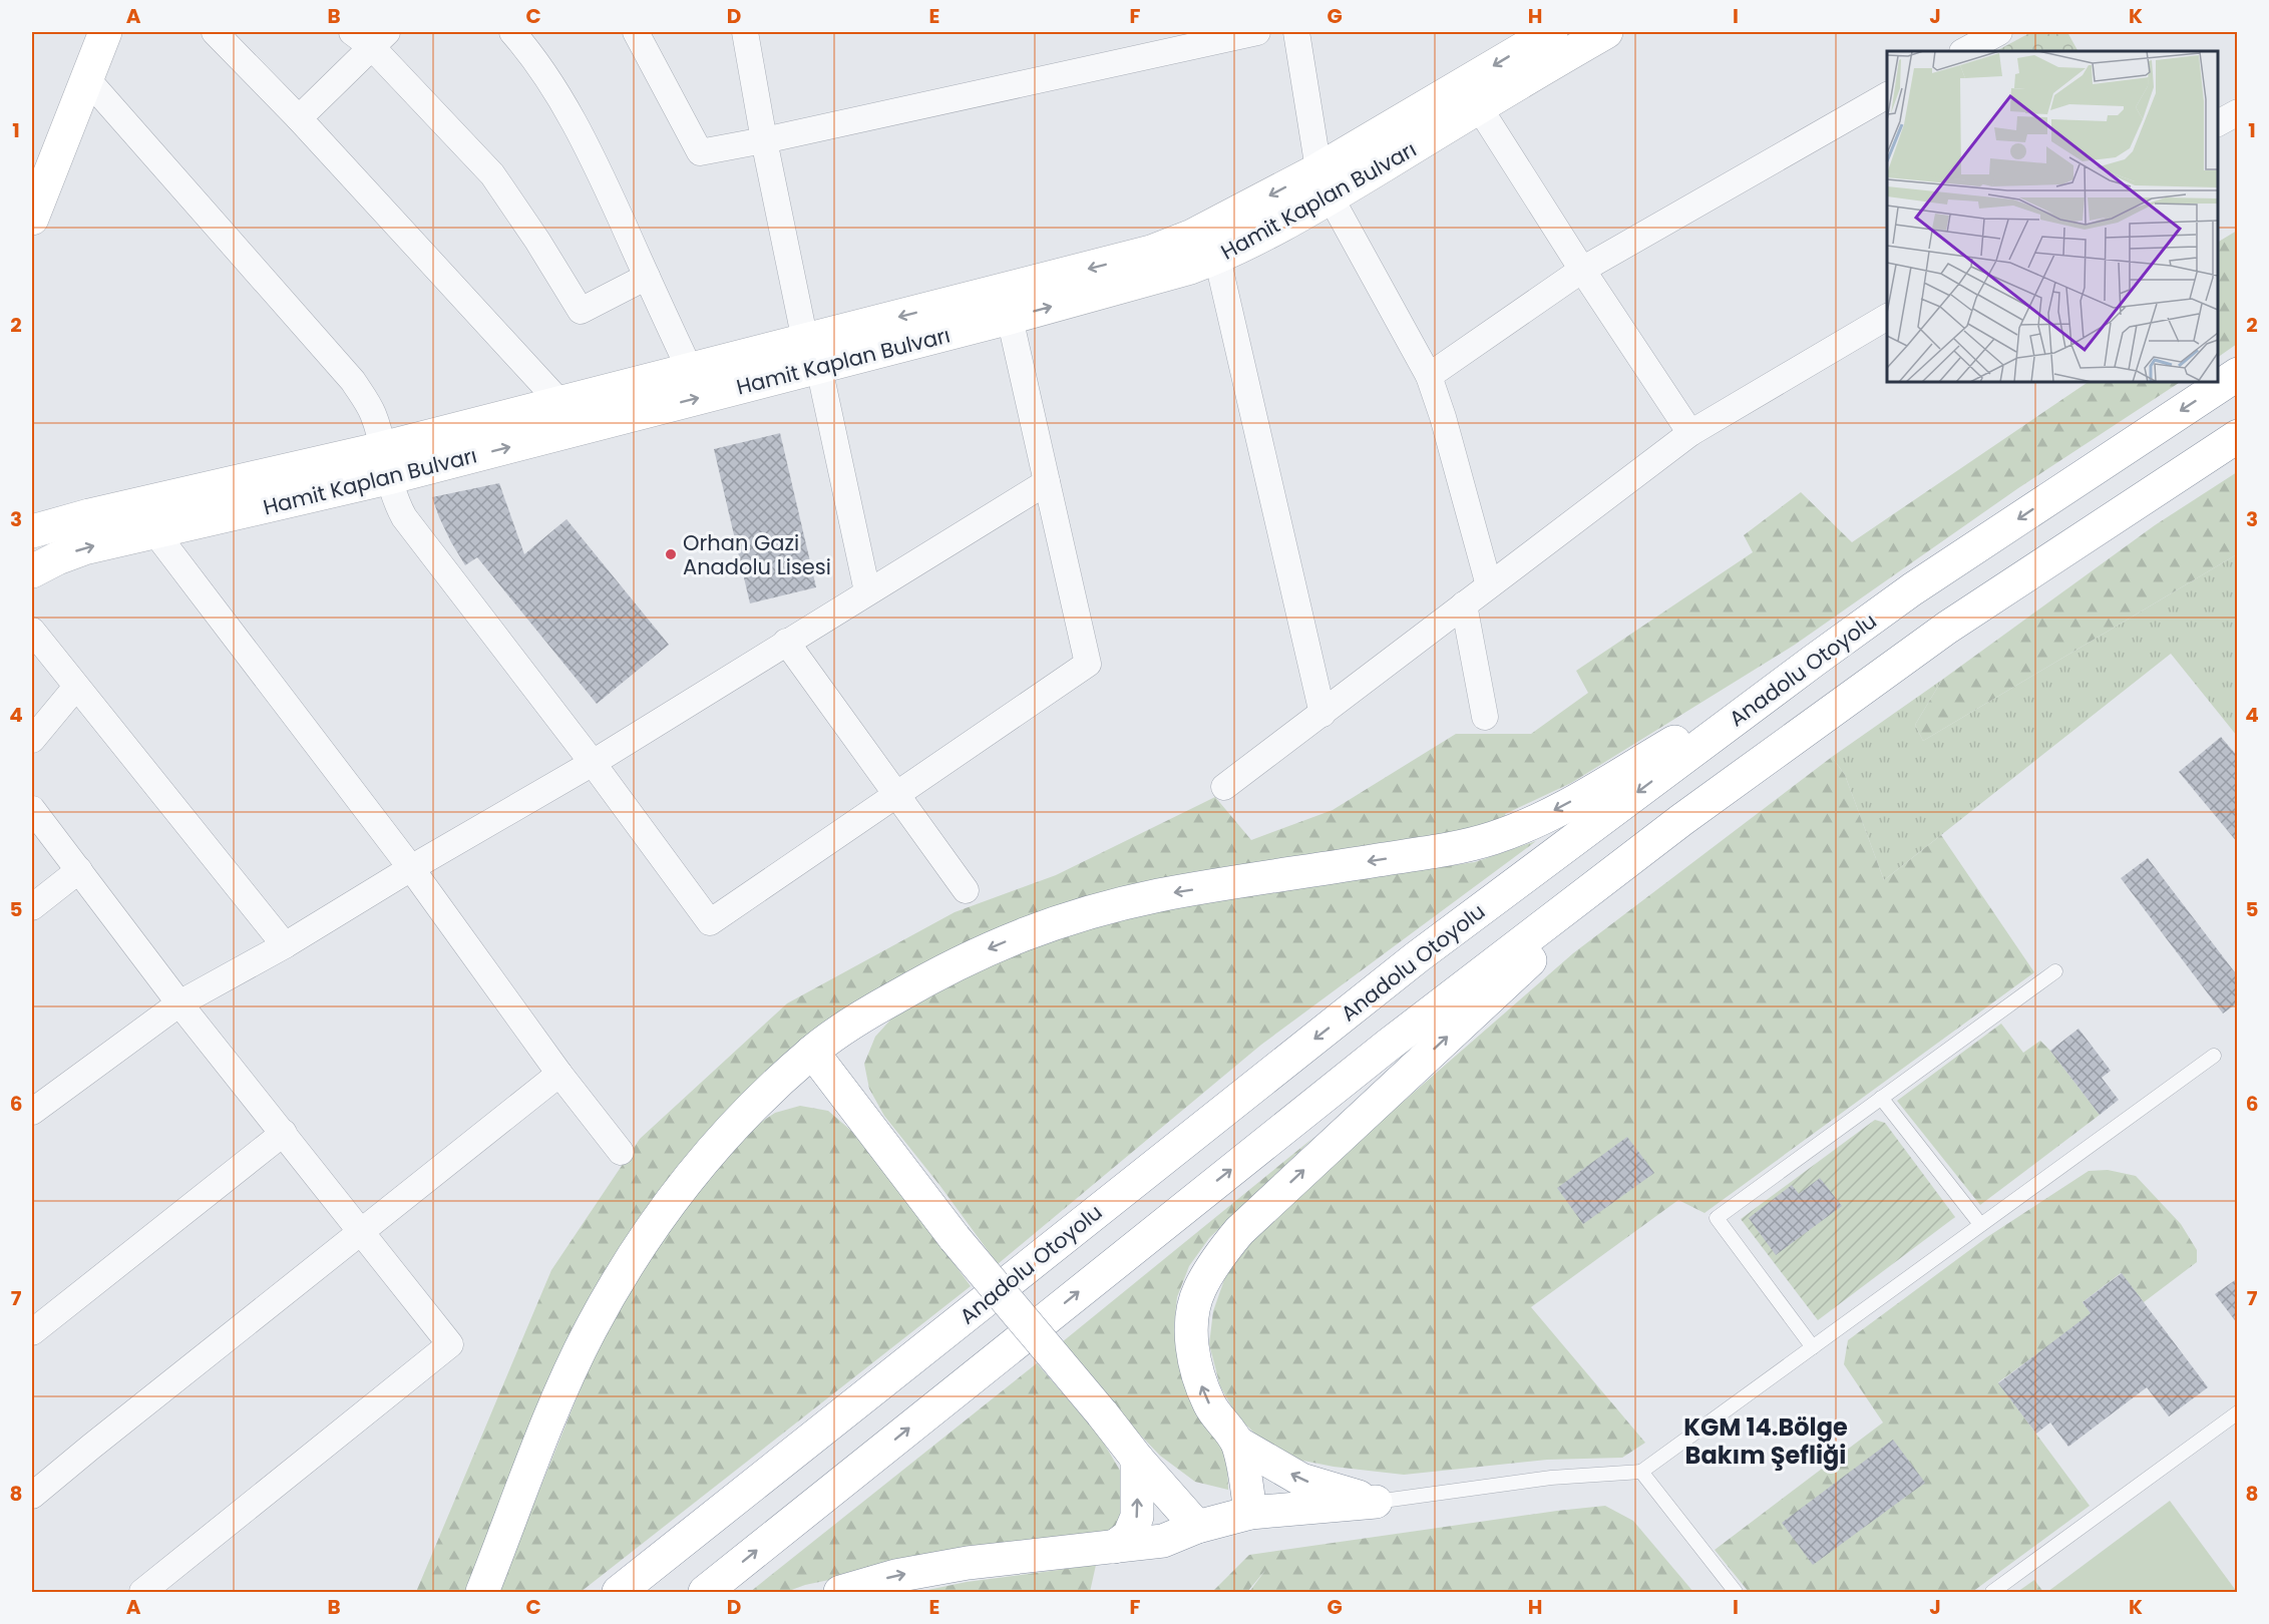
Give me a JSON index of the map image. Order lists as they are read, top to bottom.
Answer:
{
  "streets": {
    "main road": ["Hamit Kaplan Bulvarı", "Anadolu Otoyolu"]
  },
  "districts": ["KGM 14.Bölge Bakım Şefliği"],
  "places": ["Orhan Gazi Anadolu Lisesi"],
  "grid": {
    "columns": [
      "A",
      "B",
      "C",
      "D",
      "E",
      "F",
      "G",
      "H",
      "I",
      "J",
      "K"
    ],
    "rows": [
      "1",
      "2",
      "3",
      "4",
      "5",
      "6",
      "7",
      "8"
    ]
  }
}
